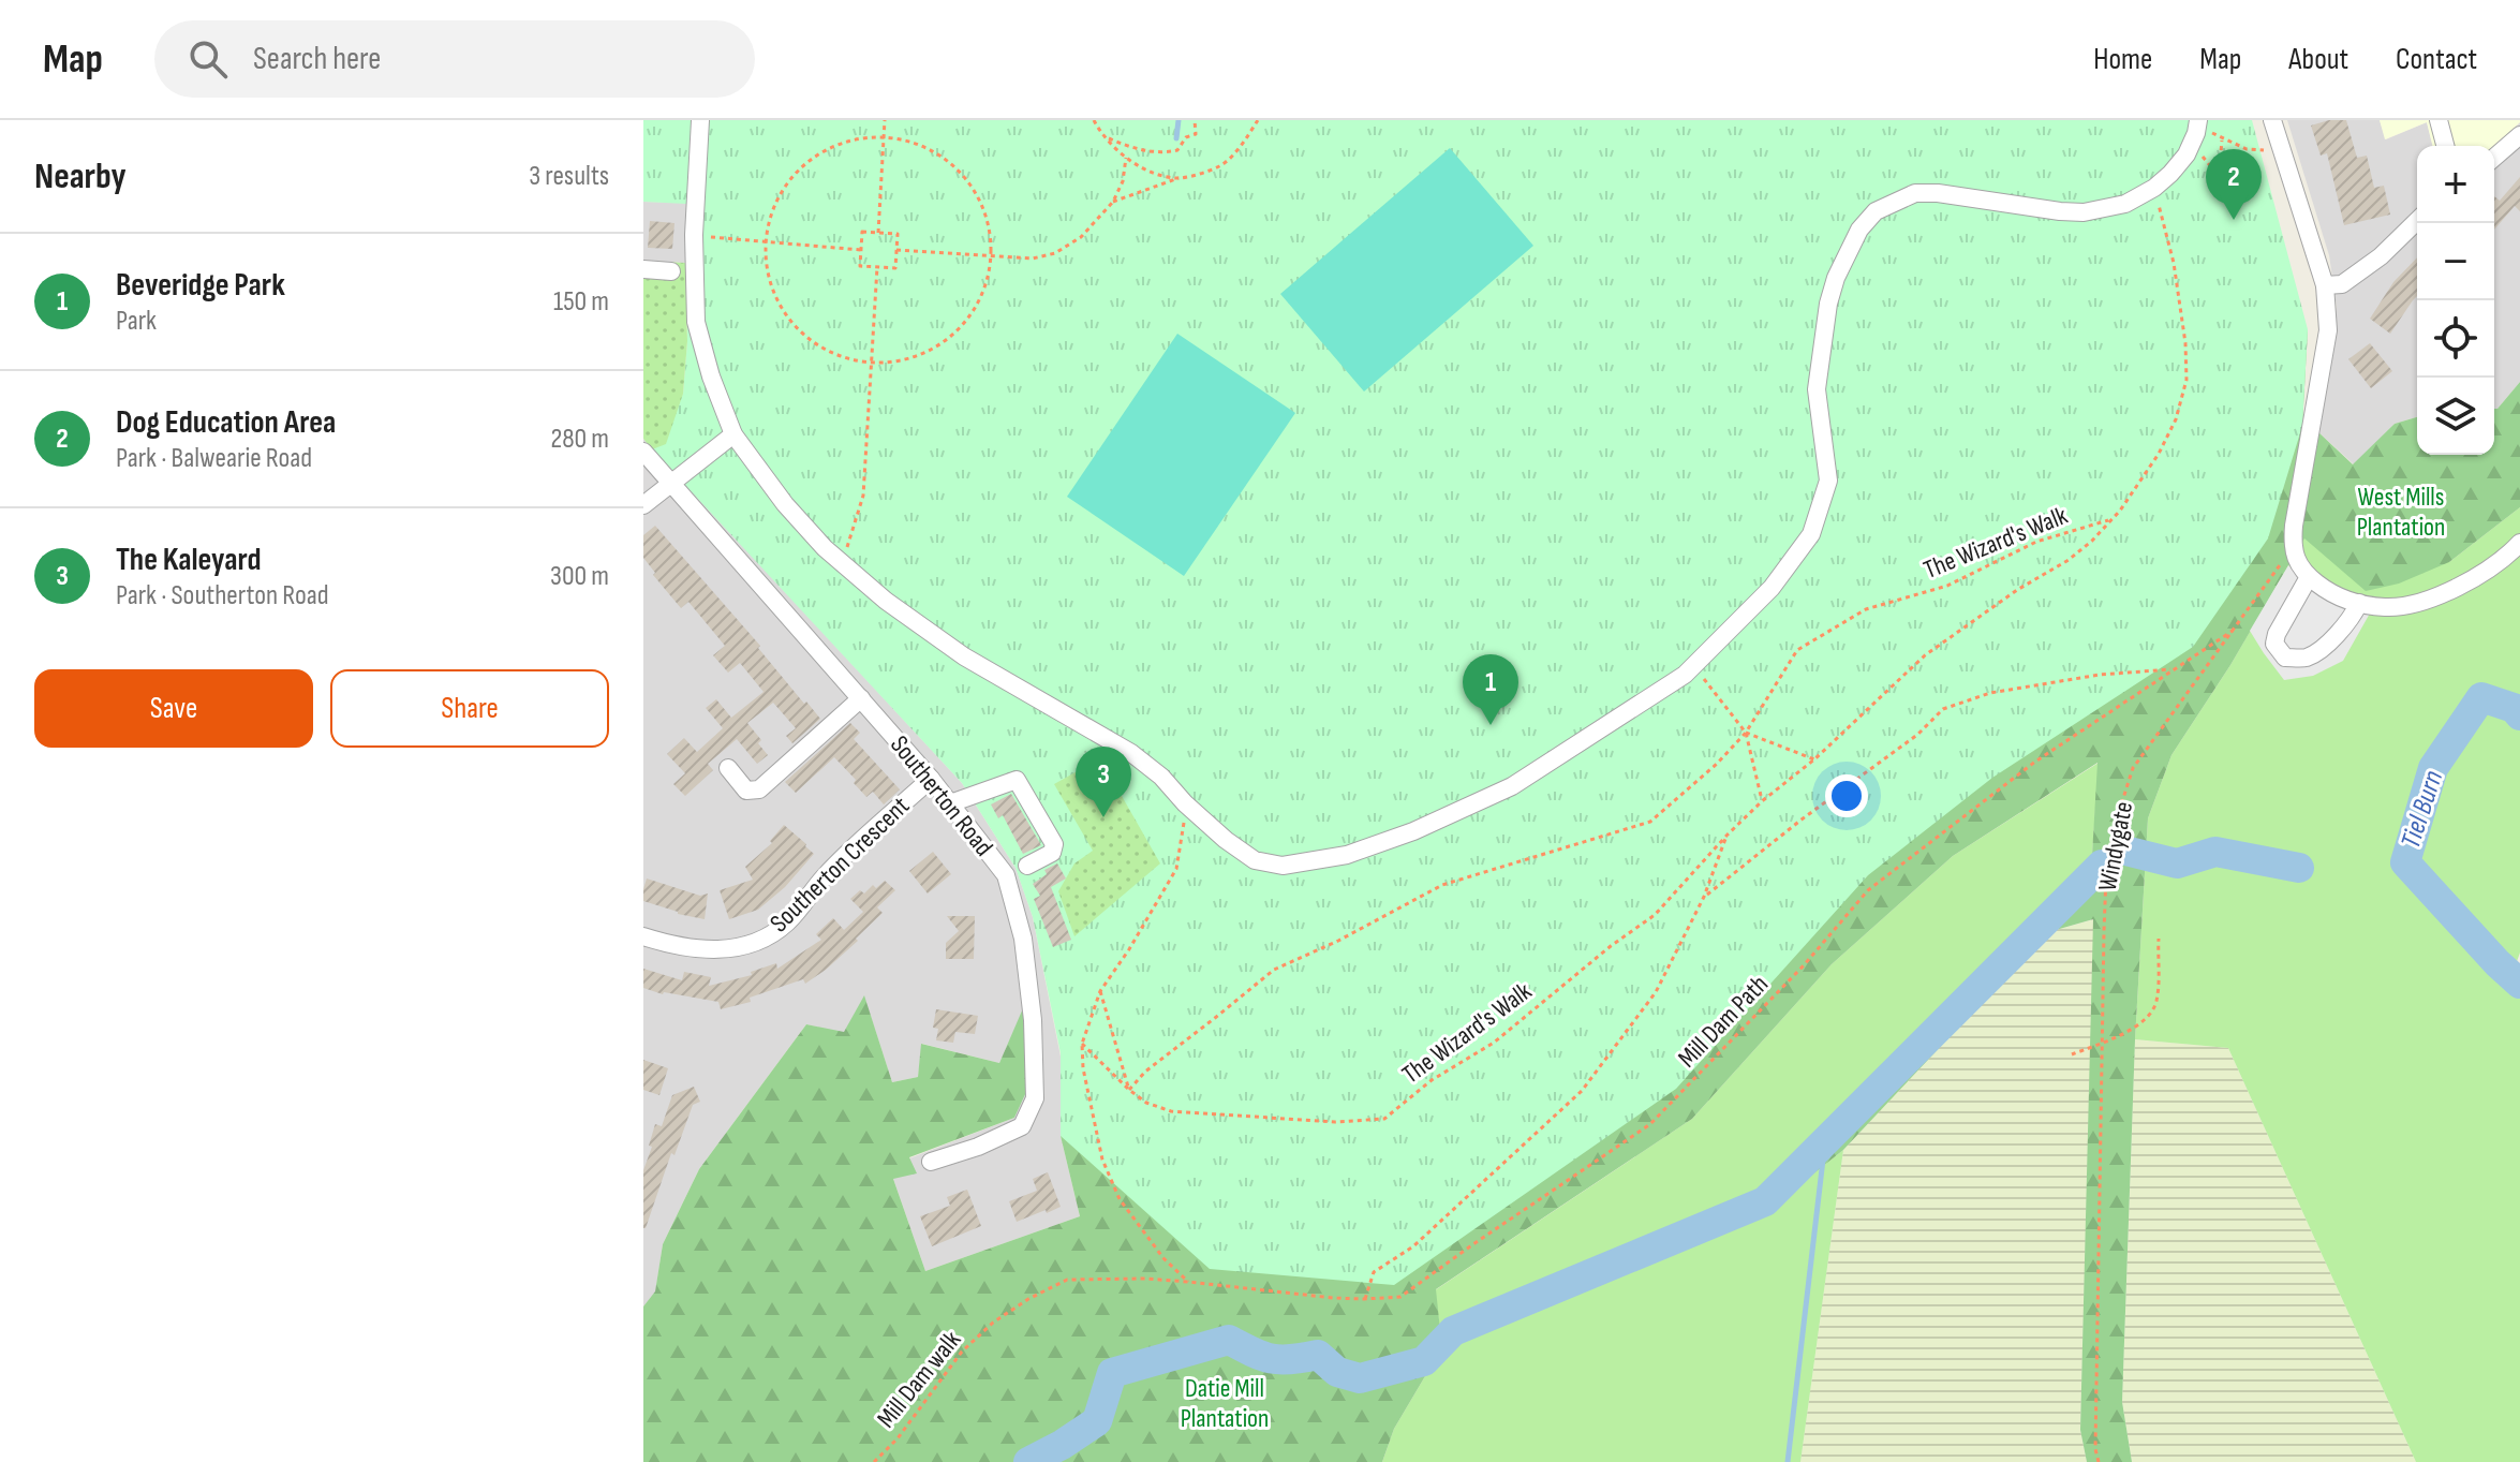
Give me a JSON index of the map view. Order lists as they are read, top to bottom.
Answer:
{
  "streets": {
    "street": ["Southerton Road", "Southerton Crescent"],
    "path": [
      "The Wizard's Walk",
      "Windygate",
      "Mill Dam Path",
      "Mill Dam walk"
    ]
  },
  "crossings": [
    ["Southerton Road", "Southerton Crescent"],
    ["Windygate", "Mill Dam Path"],
    ["Mill Dam Path", "Mill Dam walk"]
  ],
  "water": ["Tiel Burn"],
  "parks": ["West Mills Plantation", "Datie Mill Plantation"],
  "page": {
    "header": "Map",
    "search": "Search here",
    "nav": [
      "Home",
      "Map",
      "About",
      "Contact"
    ],
    "heading": ["Nearby", "3 results"],
    "map_buttons": ["+", "−"],
    "pins": ["2", "1", "3"],
    "list": [
      {
        "mark": "1",
        "name": "Beveridge Park",
        "note": "Park",
        "value": "150 m"
      },
      {
        "mark": "2",
        "name": "Dog Education Area",
        "note": "Park · Balwearie Road",
        "value": "280 m"
      },
      {
        "mark": "3",
        "name": "The Kaleyard",
        "note": "Park · Southerton Road",
        "value": "300 m"
      }
    ],
    "buttons": ["Save", "Share"]
  }
}
